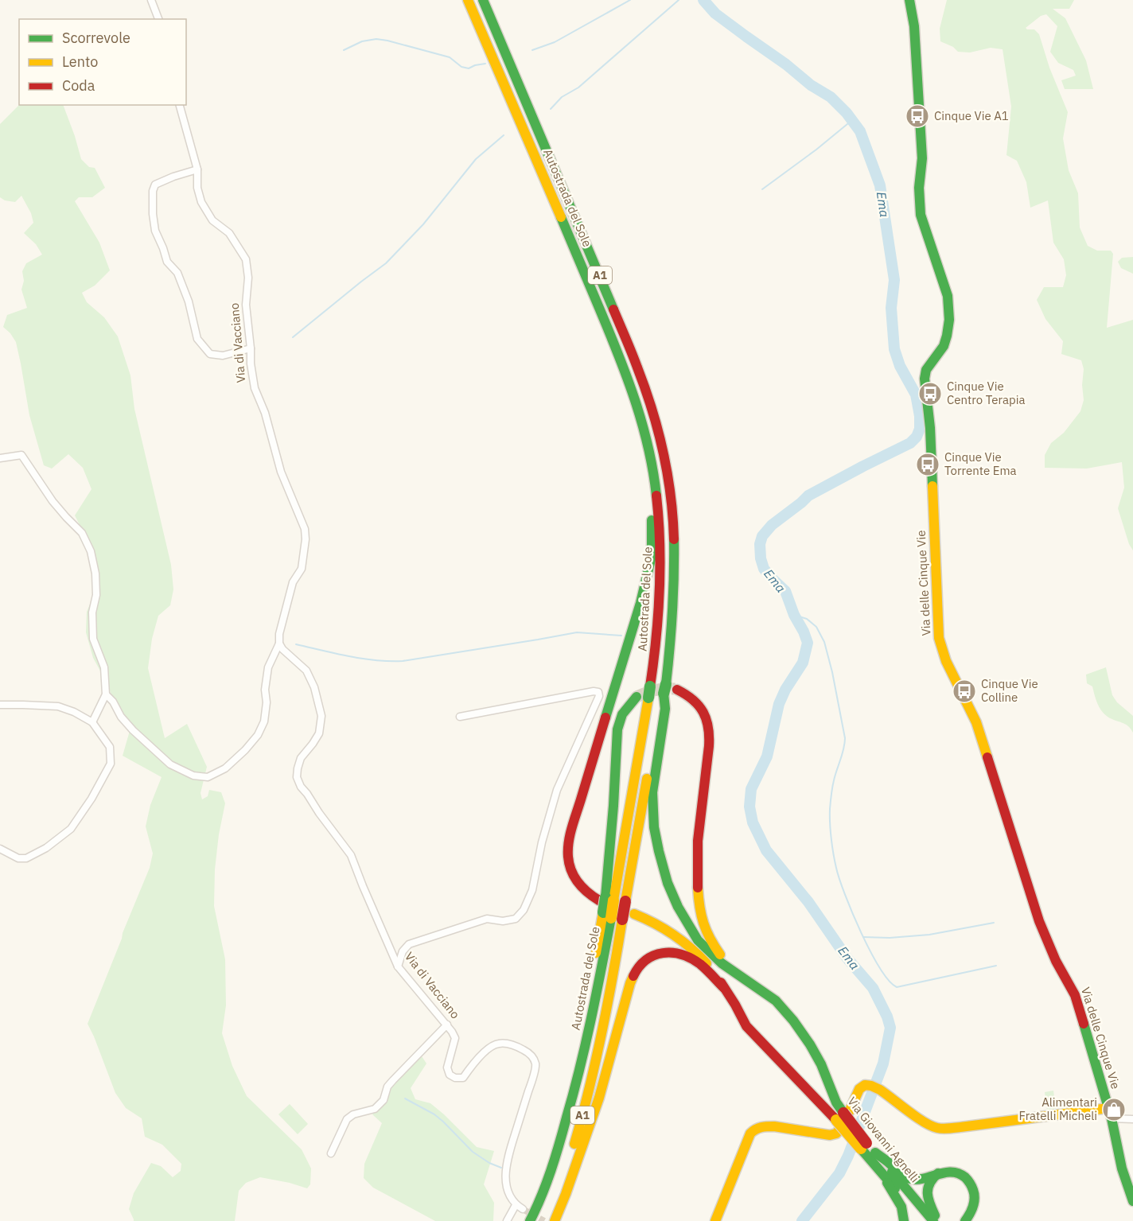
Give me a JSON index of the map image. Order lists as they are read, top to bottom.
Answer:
{
  "streets": {
    "main road": [
      "Autostrada del Sole",
      "A1",
      "Via delle Cinque Vie",
      "Via Giovanni Agnelli"
    ],
    "street": ["Via di Vacciano"]
  },
  "water": ["Ema"],
  "places": {
    "bus stop": [
      "Cinque Vie A1",
      "Cinque Vie Centro Terapia",
      "Cinque Vie Torrente Ema",
      "Cinque Vie Colline"
    ],
    "shop": ["Alimentari Fratelli Micheli"]
  },
  "legend": ["Scorrevole", "Lento", "Coda"]
}
